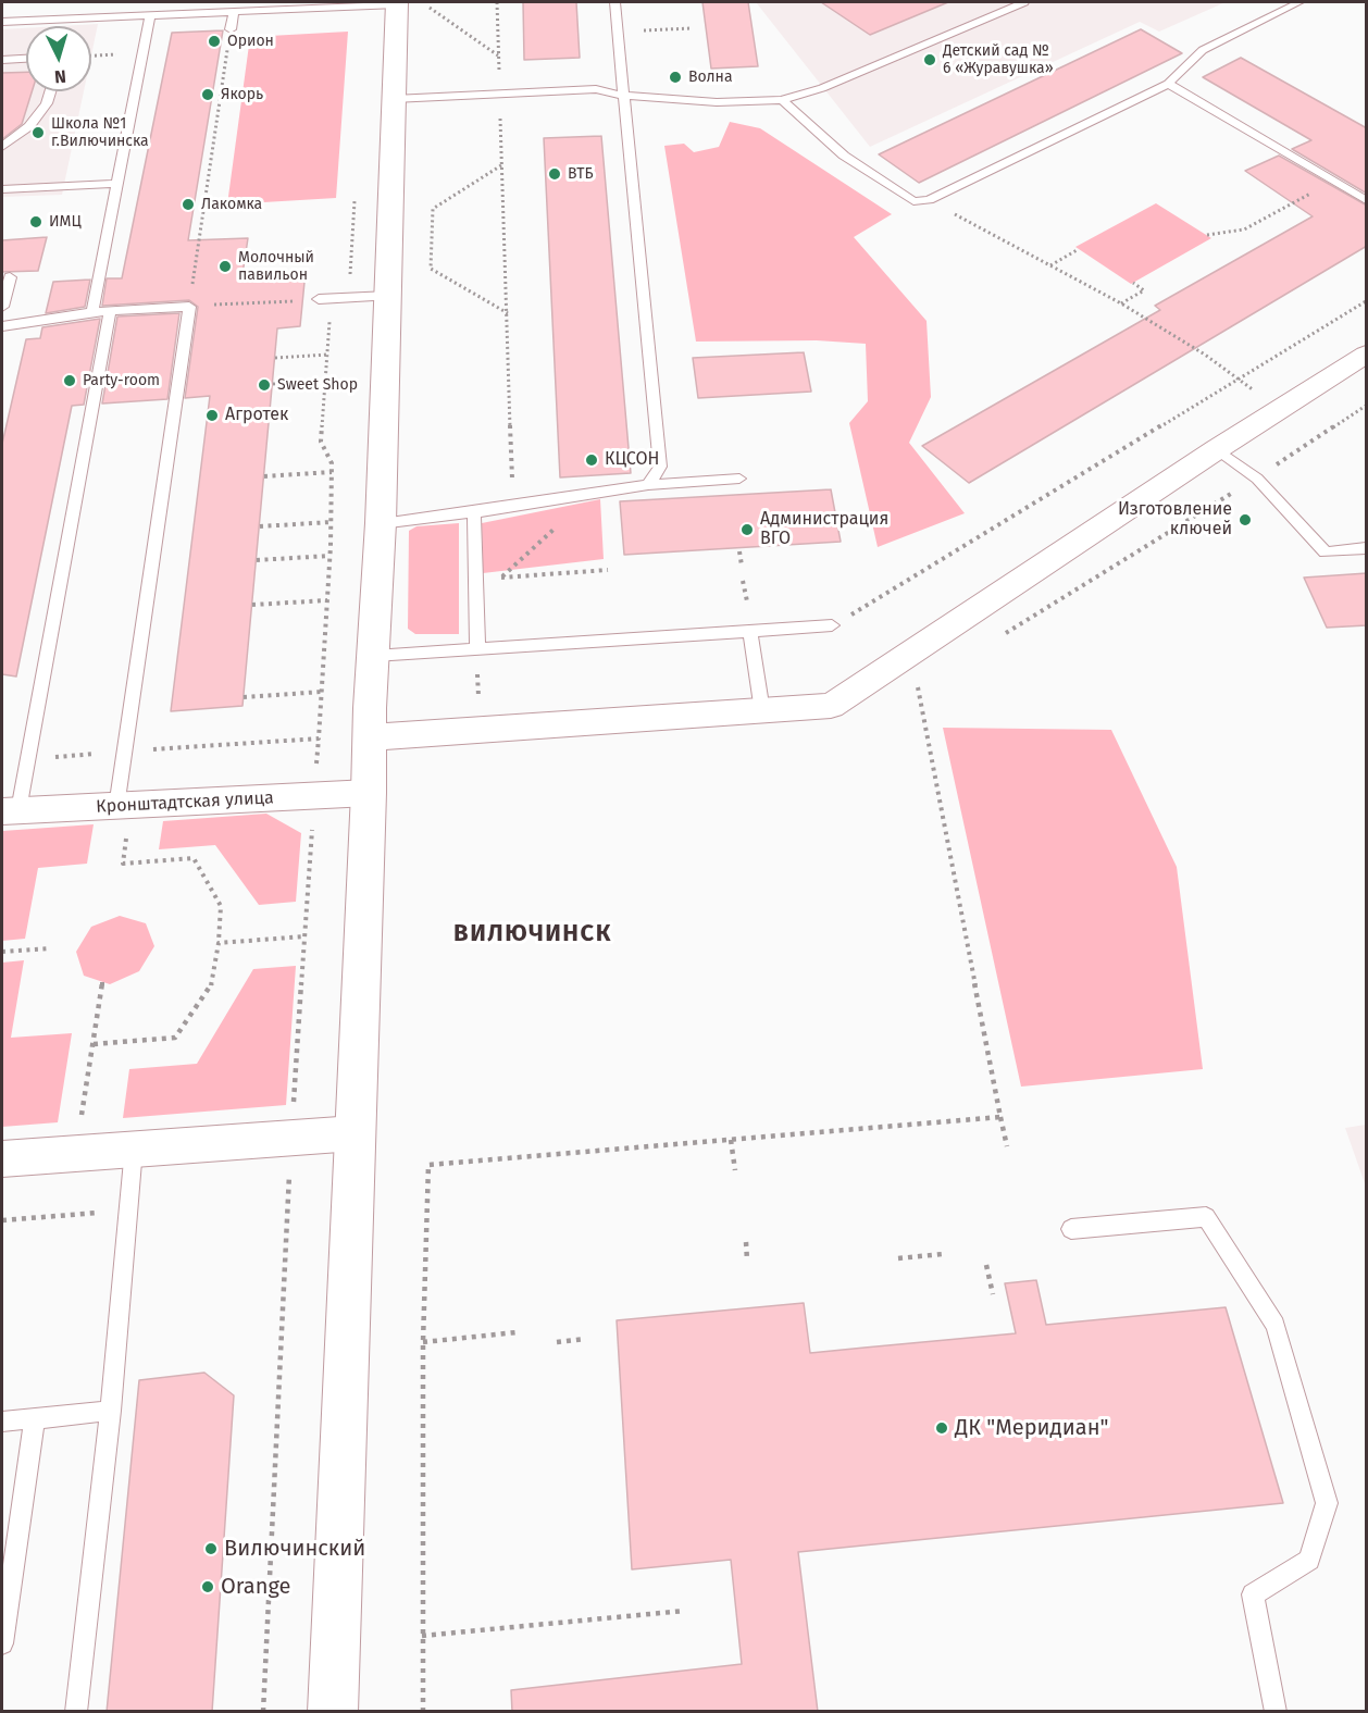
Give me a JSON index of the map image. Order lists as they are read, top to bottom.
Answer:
{
  "streets": {
    "street": ["Кронштадтская улица"]
  },
  "districts": ["ВИЛЮЧИНСК"],
  "places": [
    "Орион",
    "Детский сад № 6 «Журавушка»",
    "Волна",
    "Якорь",
    "Школа №1 г.Вилючинска",
    "ВТБ",
    "Лакомка",
    "ИМЦ",
    "Молочный павильон",
    "Party-room",
    "Sweet Shop",
    "Агротек",
    "КЦСОН",
    "Изготовление ключей",
    "Администрация ВГО",
    "ДК \"Меридиан\"",
    "Вилючинский",
    "Orange"
  ],
  "north": "bottom"
}
